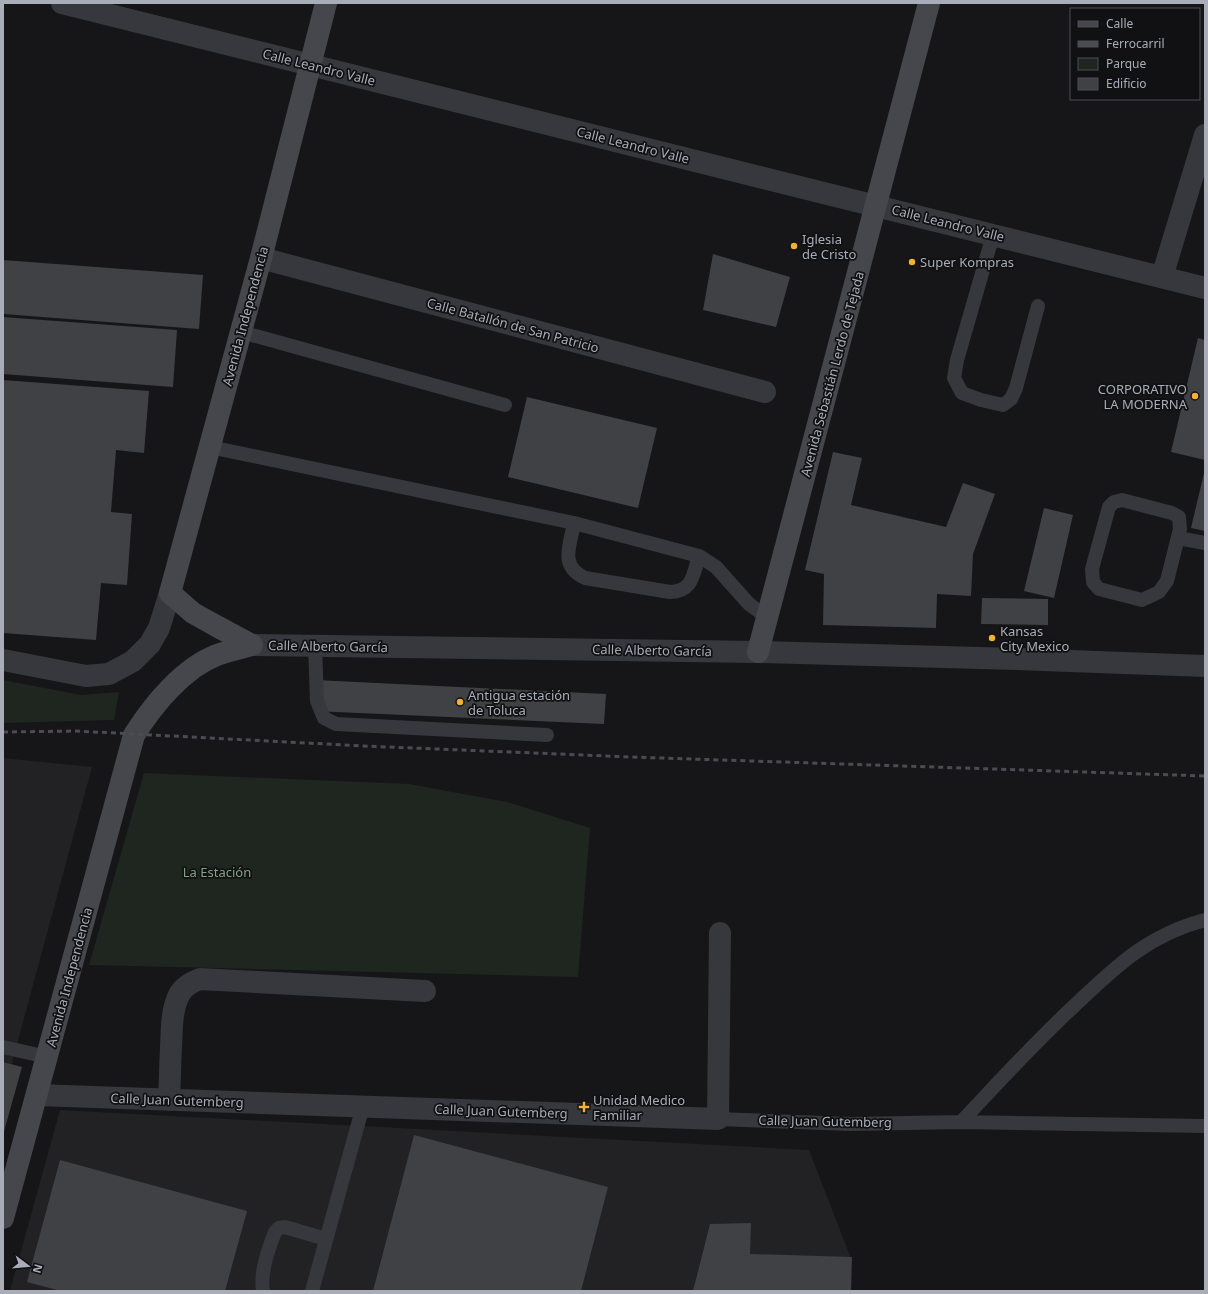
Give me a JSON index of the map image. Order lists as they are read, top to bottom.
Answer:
{
  "streets": {
    "main road": ["Avenida Independencia", "Avenida Sebastián Lerdo de Tejada", "Calle Alberto García"],
    "street": ["Calle Leandro Valle", "Calle Batallón de San Patricio", "Calle Juan Gutemberg"]
  },
  "crossings": [
    ["Calle Leandro Valle", "Avenida Independencia"],
    ["Calle Leandro Valle", "Avenida Sebastián Lerdo de Tejada"],
    ["Avenida Independencia", "Calle Batallón de San Patricio"],
    ["Avenida Independencia", "Calle Alberto García"],
    ["Avenida Independencia", "Calle Juan Gutemberg"],
    ["Avenida Sebastián Lerdo de Tejada", "Calle Alberto García"]
  ],
  "parks": ["La Estación"],
  "places": {
    "other": [
      "Iglesia de Cristo",
      "Super Kompras",
      "CORPORATIVO LA MODERNA",
      "Kansas City Mexico",
      "Antigua estación de Toluca"
    ],
    "health": ["Unidad Medico Familiar"]
  },
  "legend": [
    "Calle",
    "Ferrocarril",
    "Parque",
    "Edificio"
  ],
  "north": "right"
}
